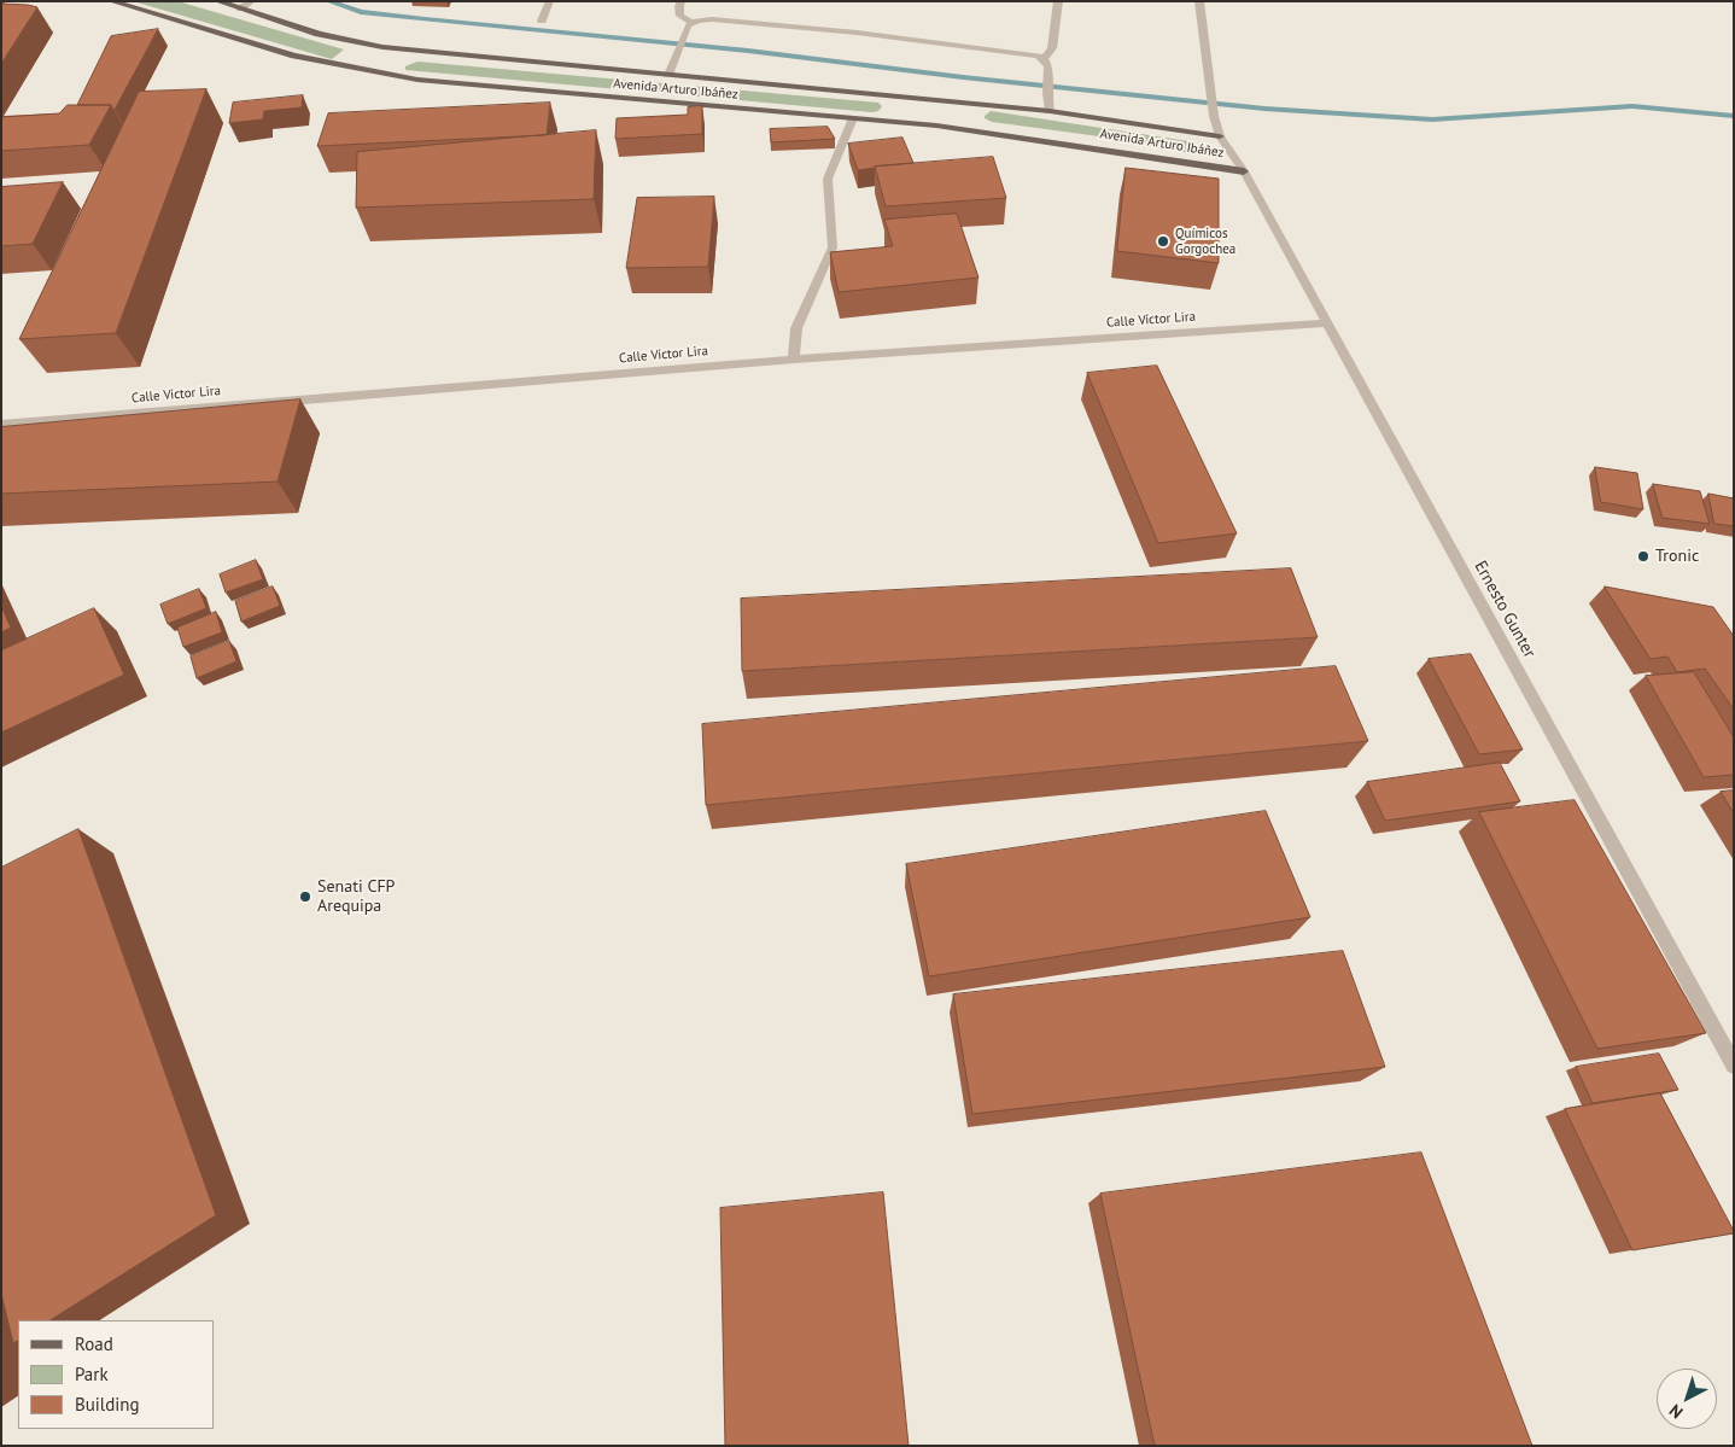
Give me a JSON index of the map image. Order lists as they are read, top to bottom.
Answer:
{
  "streets": {
    "main road": ["Avenida Arturo Ibáñez"],
    "street": ["Calle Víctor Lira", "Ernesto Gunter"]
  },
  "crossings": [
    ["Avenida Arturo Ibáñez", "Ernesto Gunter"],
    ["Calle Víctor Lira", "Ernesto Gunter"]
  ],
  "places": ["Químicos Gorgochea", "Tronic", "Senati CFP Arequipa"],
  "legend": ["Road", "Park", "Building"],
  "north": "bottom left"
}
